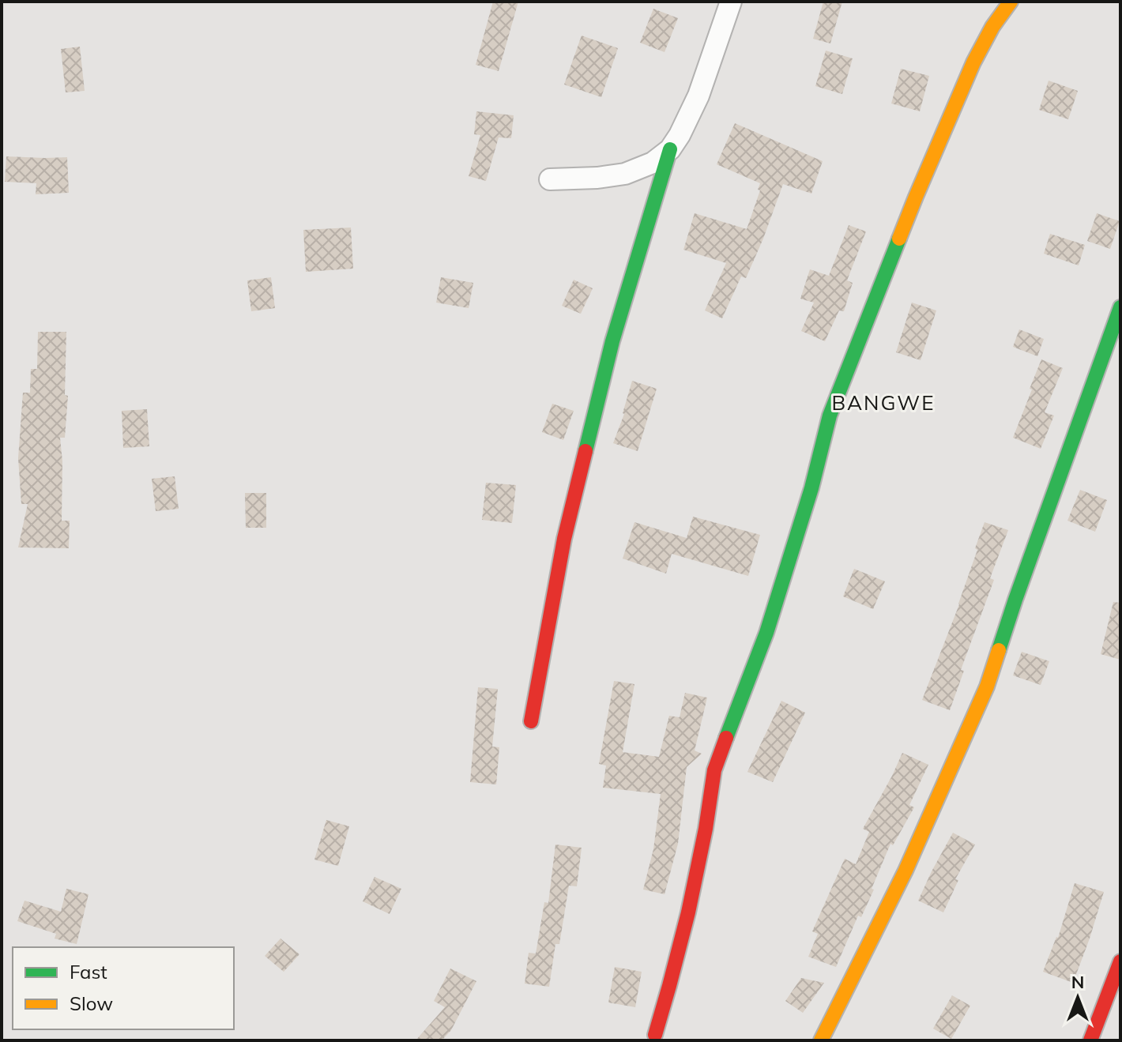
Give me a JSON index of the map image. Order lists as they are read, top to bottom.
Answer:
{
  "districts": ["BANGWE"],
  "legend": ["Fast", "Slow"],
  "north": "top"
}
